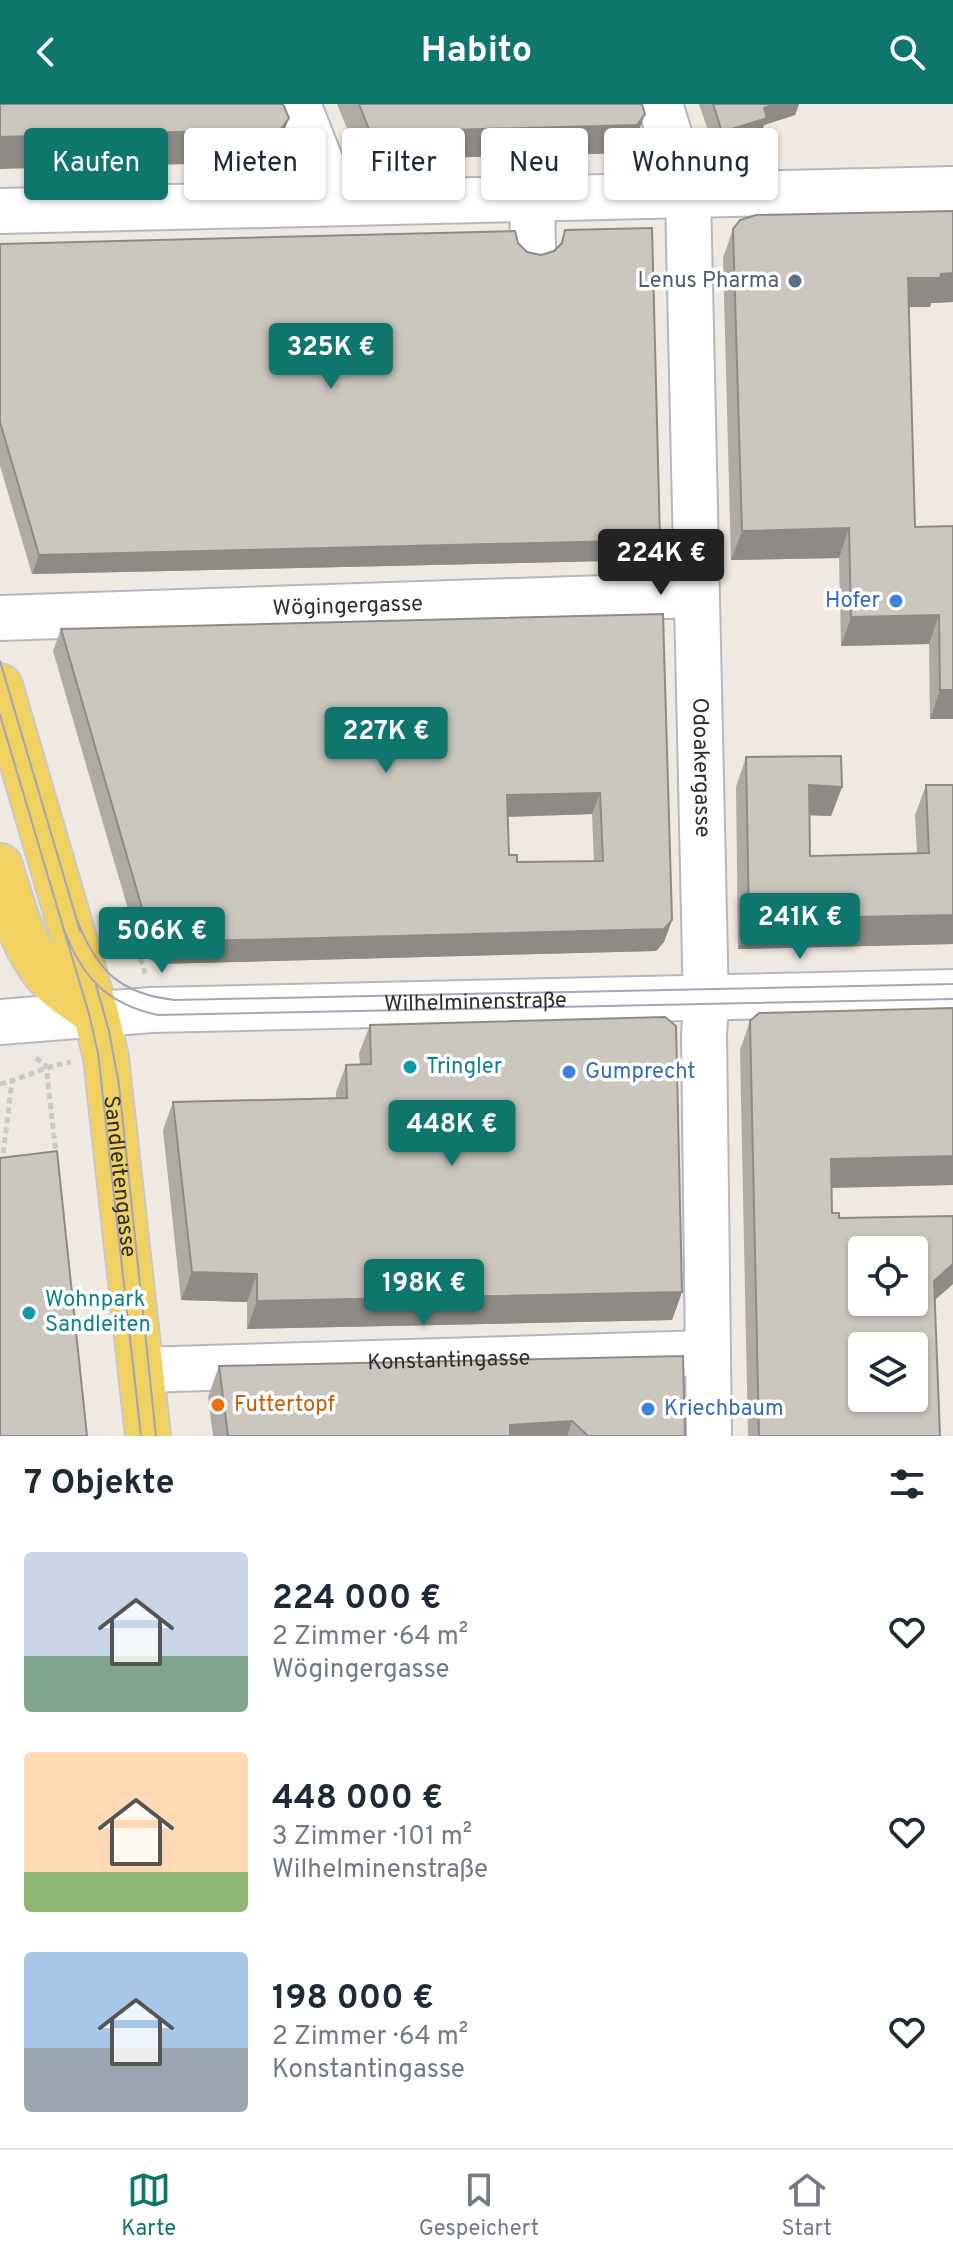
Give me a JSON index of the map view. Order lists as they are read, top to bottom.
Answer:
{
  "streets": {
    "main road": ["Sandleitengasse"],
    "street": [
      "Wögingergasse",
      "Odoakergasse",
      "Wilhelminenstraße",
      "Konstantingasse"
    ]
  },
  "crossings": [
    ["Wögingergasse", "Odoakergasse"],
    ["Odoakergasse", "Wilhelminenstraße"],
    ["Odoakergasse", "Konstantingasse"],
    ["Wilhelminenstraße", "Sandleitengasse"],
    ["Sandleitengasse", "Konstantingasse"]
  ],
  "places": [
    "Lenus Pharma",
    "Hofer",
    "Tringler",
    "Gumprecht",
    "Wohnpark Sandleiten",
    "Futtertopf",
    "Kriechbaum"
  ],
  "page": {
    "header": "Habito",
    "chip": [
      "Kaufen",
      "Mieten",
      "Filter",
      "Neu",
      "Wohnung"
    ],
    "price": [
      "325K €",
      "224K €",
      "227K €",
      "241K €",
      "506K €",
      "448K €",
      "198K €"
    ],
    "heading": "7 Objekte",
    "list": [
      {
        "name": "224 000 €",
        "note": "2 Zimmer · 64 m² · Wögingergasse"
      },
      {
        "name": "448 000 €",
        "note": "3 Zimmer · 101 m² · Wilhelminenstraße"
      },
      {
        "name": "198 000 €",
        "note": "2 Zimmer · 64 m² · Konstantingasse"
      }
    ],
    "tabs": ["Karte", "Gespeichert", "Start"]
  }
}
